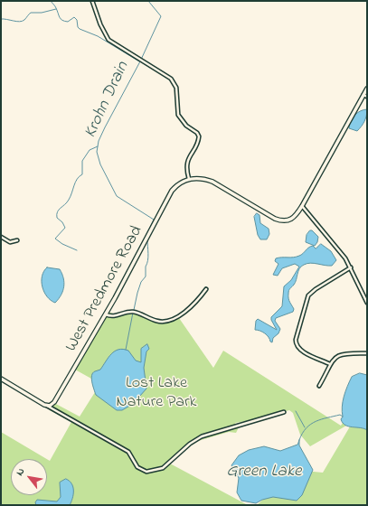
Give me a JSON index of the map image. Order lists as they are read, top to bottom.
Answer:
{
  "streets": {
    "street": ["West Predmore Road"]
  },
  "water": ["Krohn Drain", "Green Lake"],
  "parks": ["Lost Lake Nature Park"],
  "north": "top left"
}
